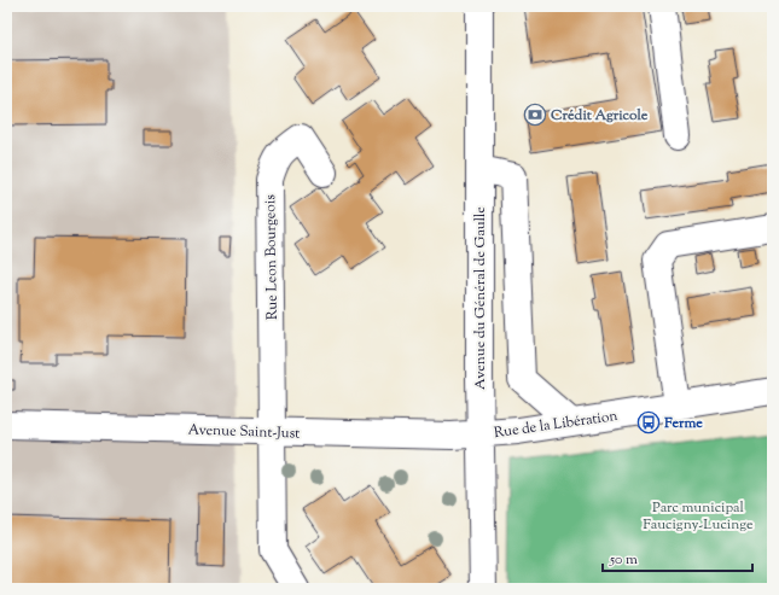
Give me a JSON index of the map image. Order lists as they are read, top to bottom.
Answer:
{
  "streets": {
    "street": [
      "Rue Leon Bourgeois",
      "Avenue du Général de Gaulle",
      "Rue de la Libération",
      "Avenue Saint-Just"
    ]
  },
  "crossings": [
    ["Rue Leon Bourgeois", "Avenue Saint-Just"],
    ["Avenue du Général de Gaulle", "Rue de la Libération"],
    ["Avenue du Général de Gaulle", "Avenue Saint-Just"],
    ["Rue de la Libération", "Avenue Saint-Just"]
  ],
  "parks": ["Parc municipal Faucigny-Lucinge"],
  "places": {
    "bank": ["Crédit Agricole"],
    "bus stop": ["Ferme"]
  },
  "scale_bar": "50 m"
}
